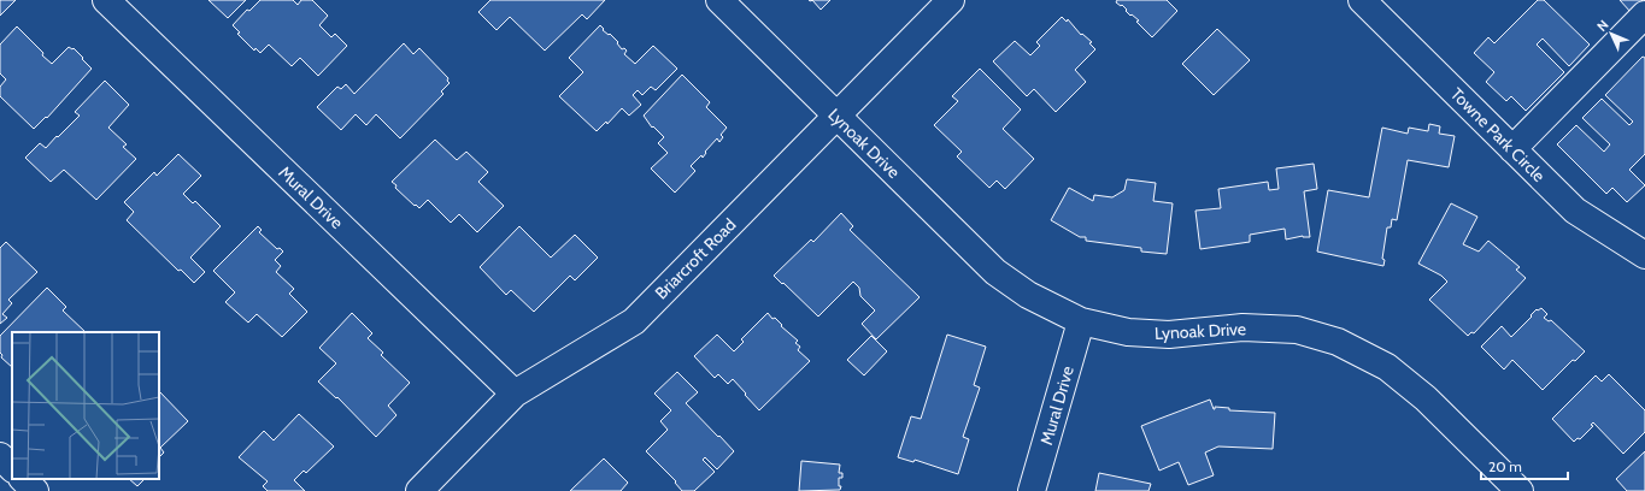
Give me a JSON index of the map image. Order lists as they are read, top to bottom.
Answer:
{
  "streets": {
    "street": [
      "Towne Park Circle",
      "Lynoak Drive",
      "Mural Drive",
      "Briarcroft Road"
    ]
  },
  "crossings": [
    ["Lynoak Drive", "Mural Drive"],
    ["Lynoak Drive", "Briarcroft Road"],
    ["Mural Drive", "Briarcroft Road"]
  ],
  "scale_bar": "20 m",
  "north": "top left"
}
